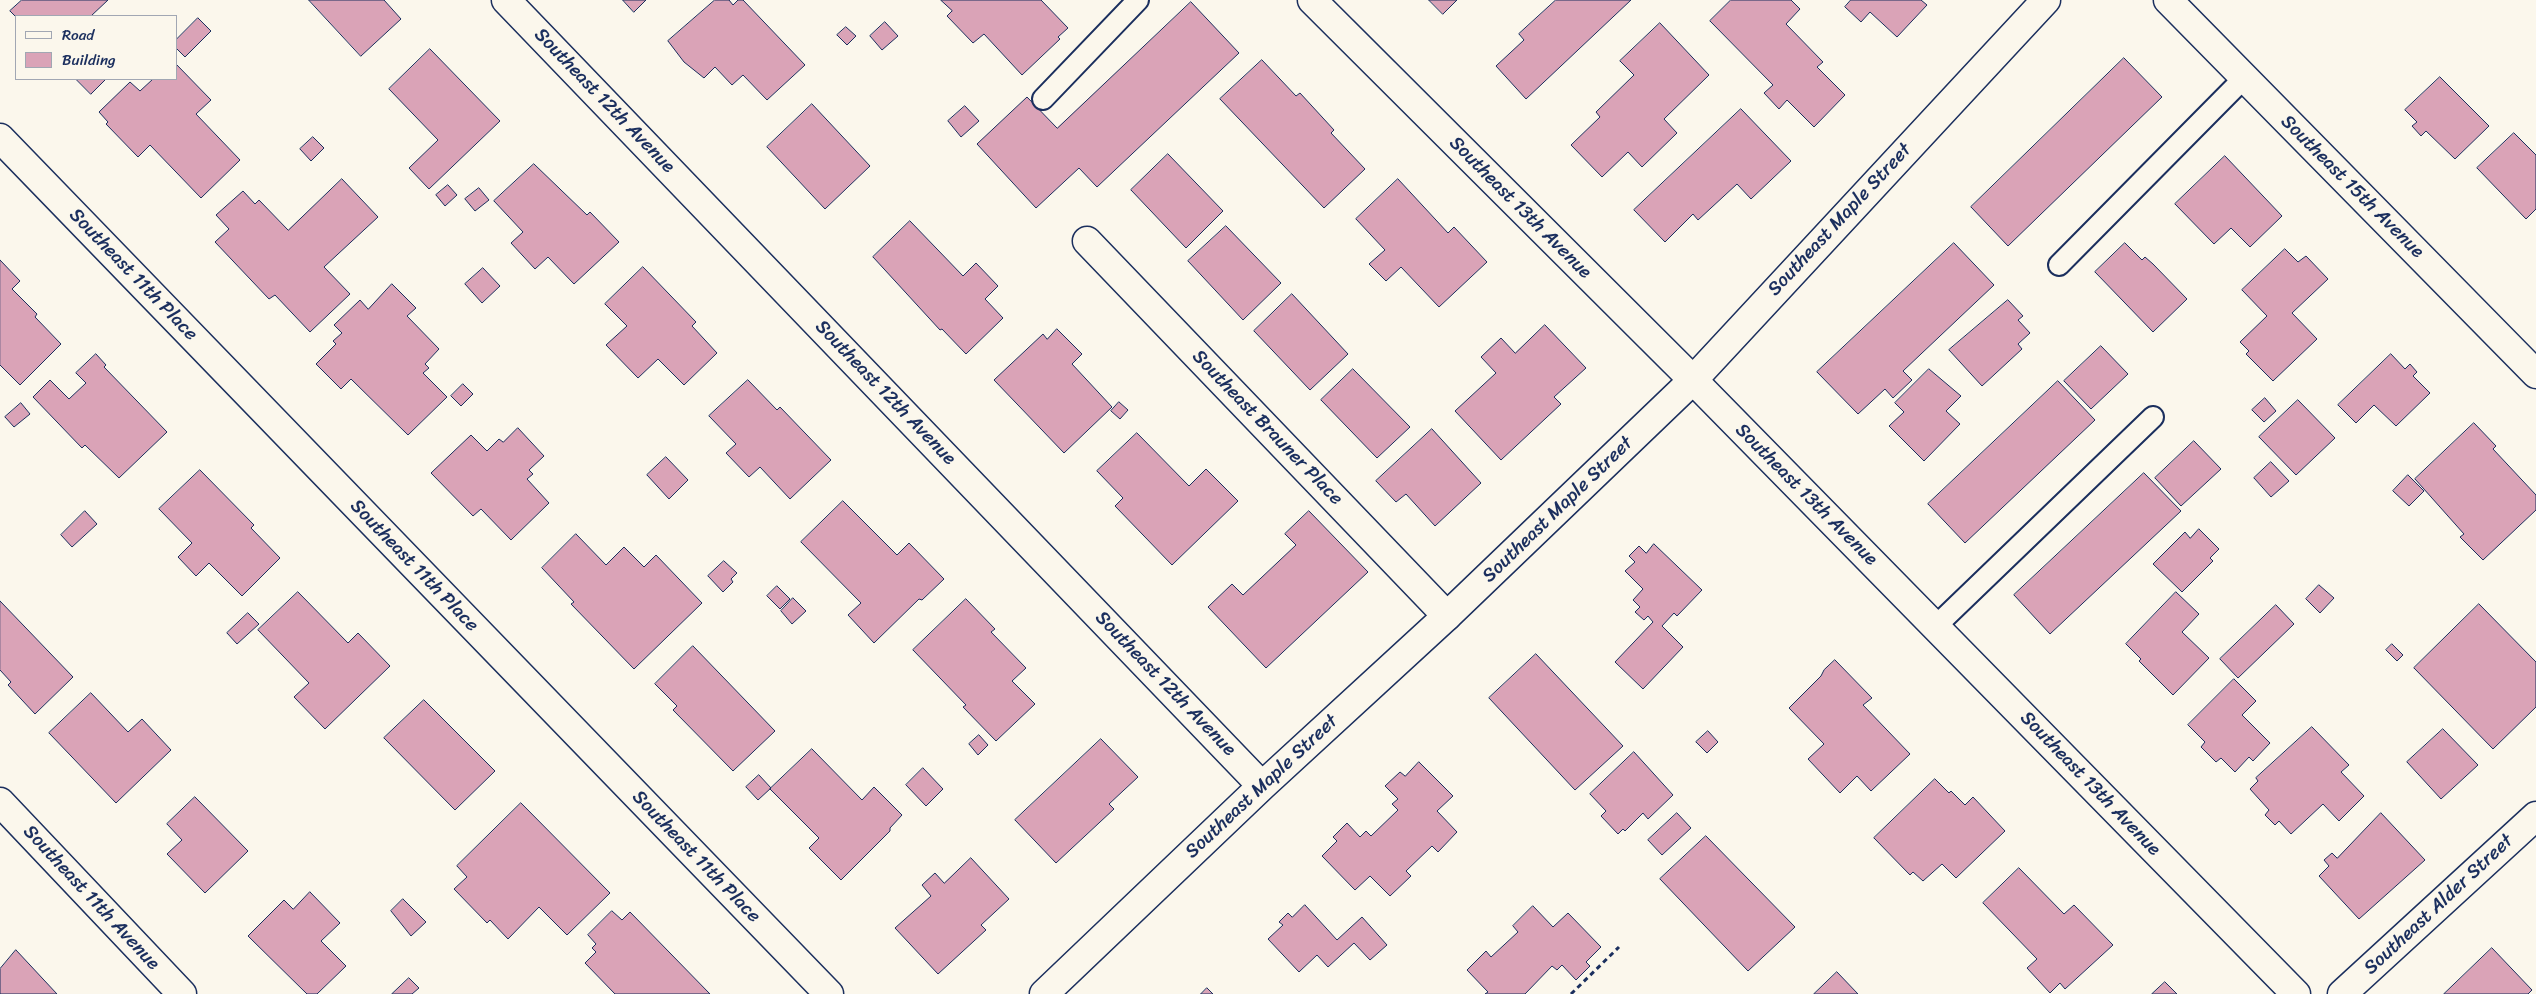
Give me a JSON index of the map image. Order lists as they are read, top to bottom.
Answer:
{
  "streets": {
    "street": [
      "Southeast 12th Avenue",
      "Southeast 15th Avenue",
      "Southeast 13th Avenue",
      "Southeast Maple Street",
      "Southeast 11th Place",
      "Southeast Brauner Place",
      "Southeast 11th Avenue",
      "Southeast Alder Street"
    ]
  },
  "crossings": [
    ["Southeast 12th Avenue", "Southeast Maple Street"],
    ["Southeast 13th Avenue", "Southeast Maple Street"],
    ["Southeast Maple Street", "Southeast Brauner Place"]
  ],
  "legend": ["Road", "Building"]
}
